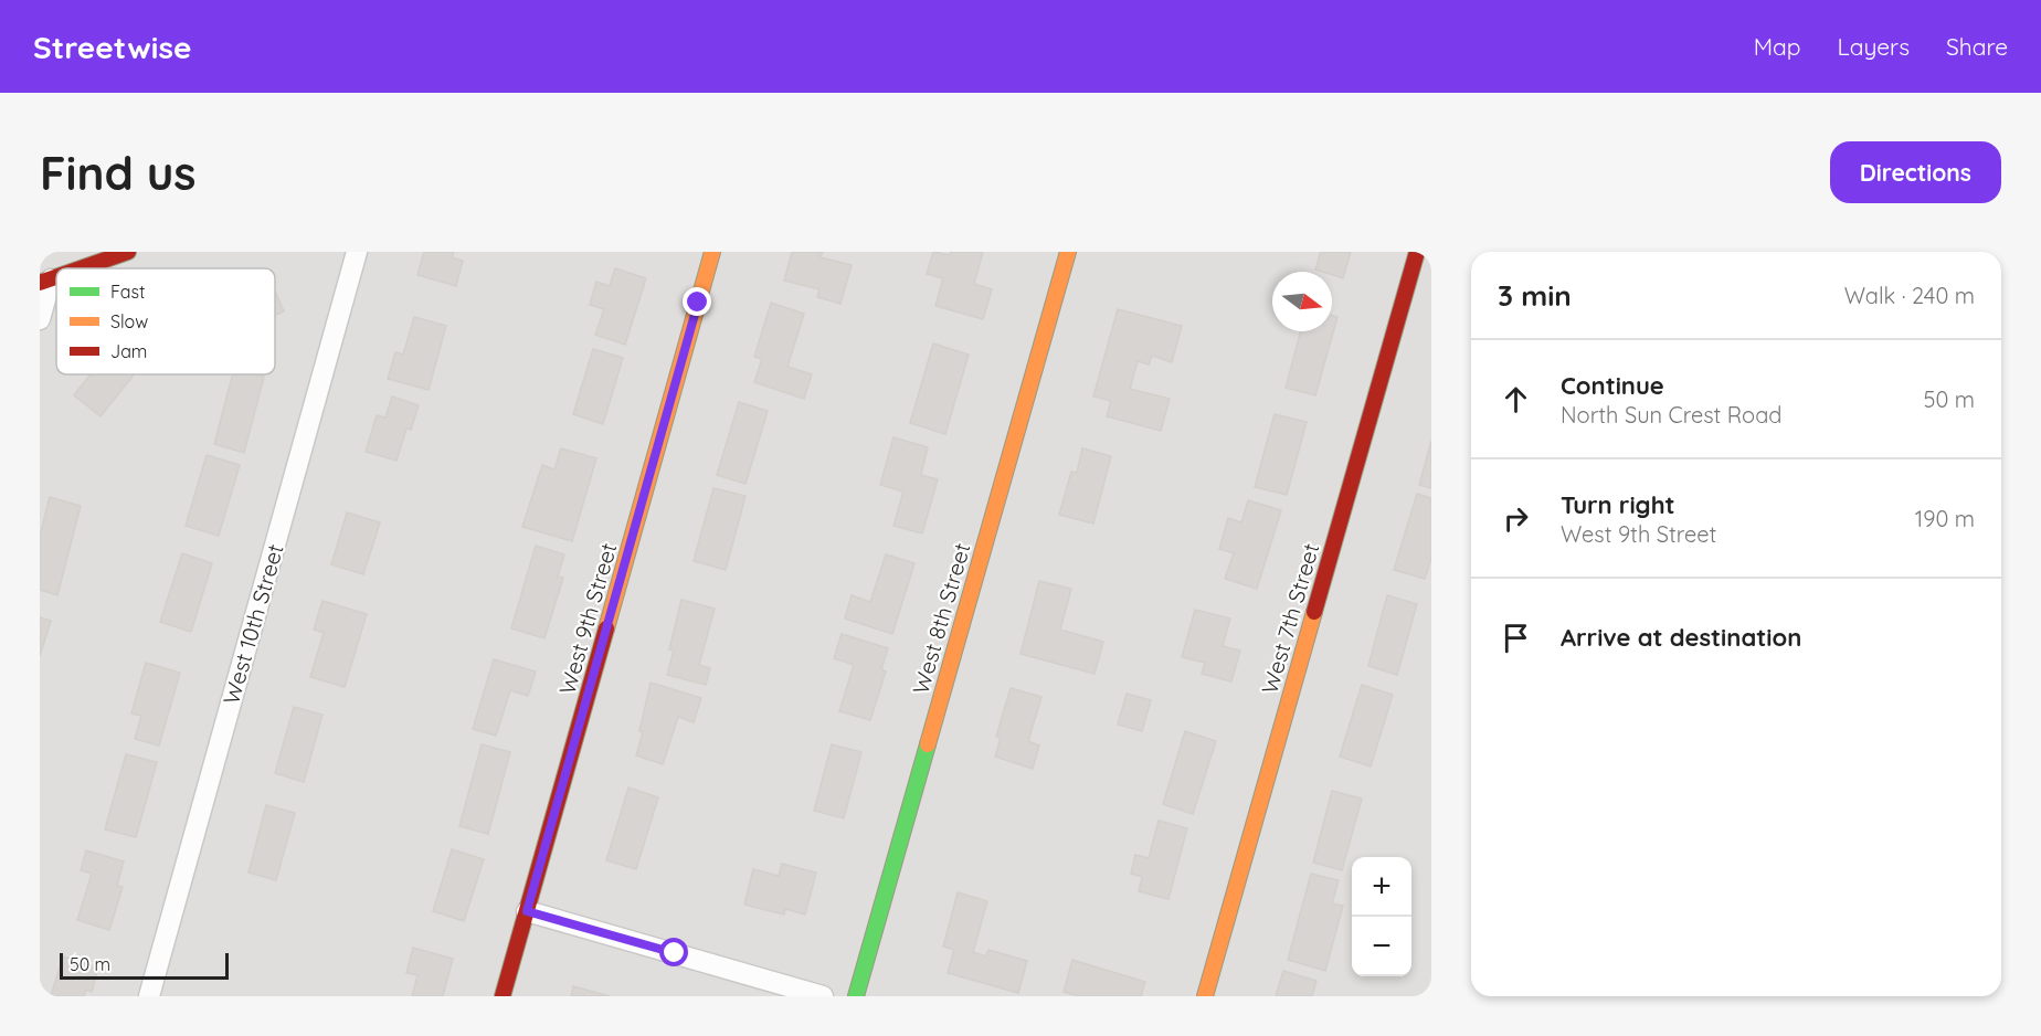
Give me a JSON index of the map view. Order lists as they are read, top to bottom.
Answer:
{
  "streets": {
    "street": [
      "West 9th Street",
      "West 8th Street",
      "West 7th Street",
      "West 10th Street"
    ]
  },
  "legend": ["Fast", "Slow", "Jam"],
  "scale_bar": "50 m",
  "north": "right",
  "page": {
    "header": "Streetwise",
    "nav": ["Map", "Layers", "Share"],
    "buttons": "Directions",
    "title": "Find us",
    "heading": ["3 min", "Walk · 240 m"],
    "list": [
      ["Continue", "North Sun Crest Road", "50 m"],
      ["Turn right", "West 9th Street", "190 m"],
      "Arrive at destination"
    ],
    "map_buttons": ["+", "−"],
    "scale": "50 m"
  }
}
